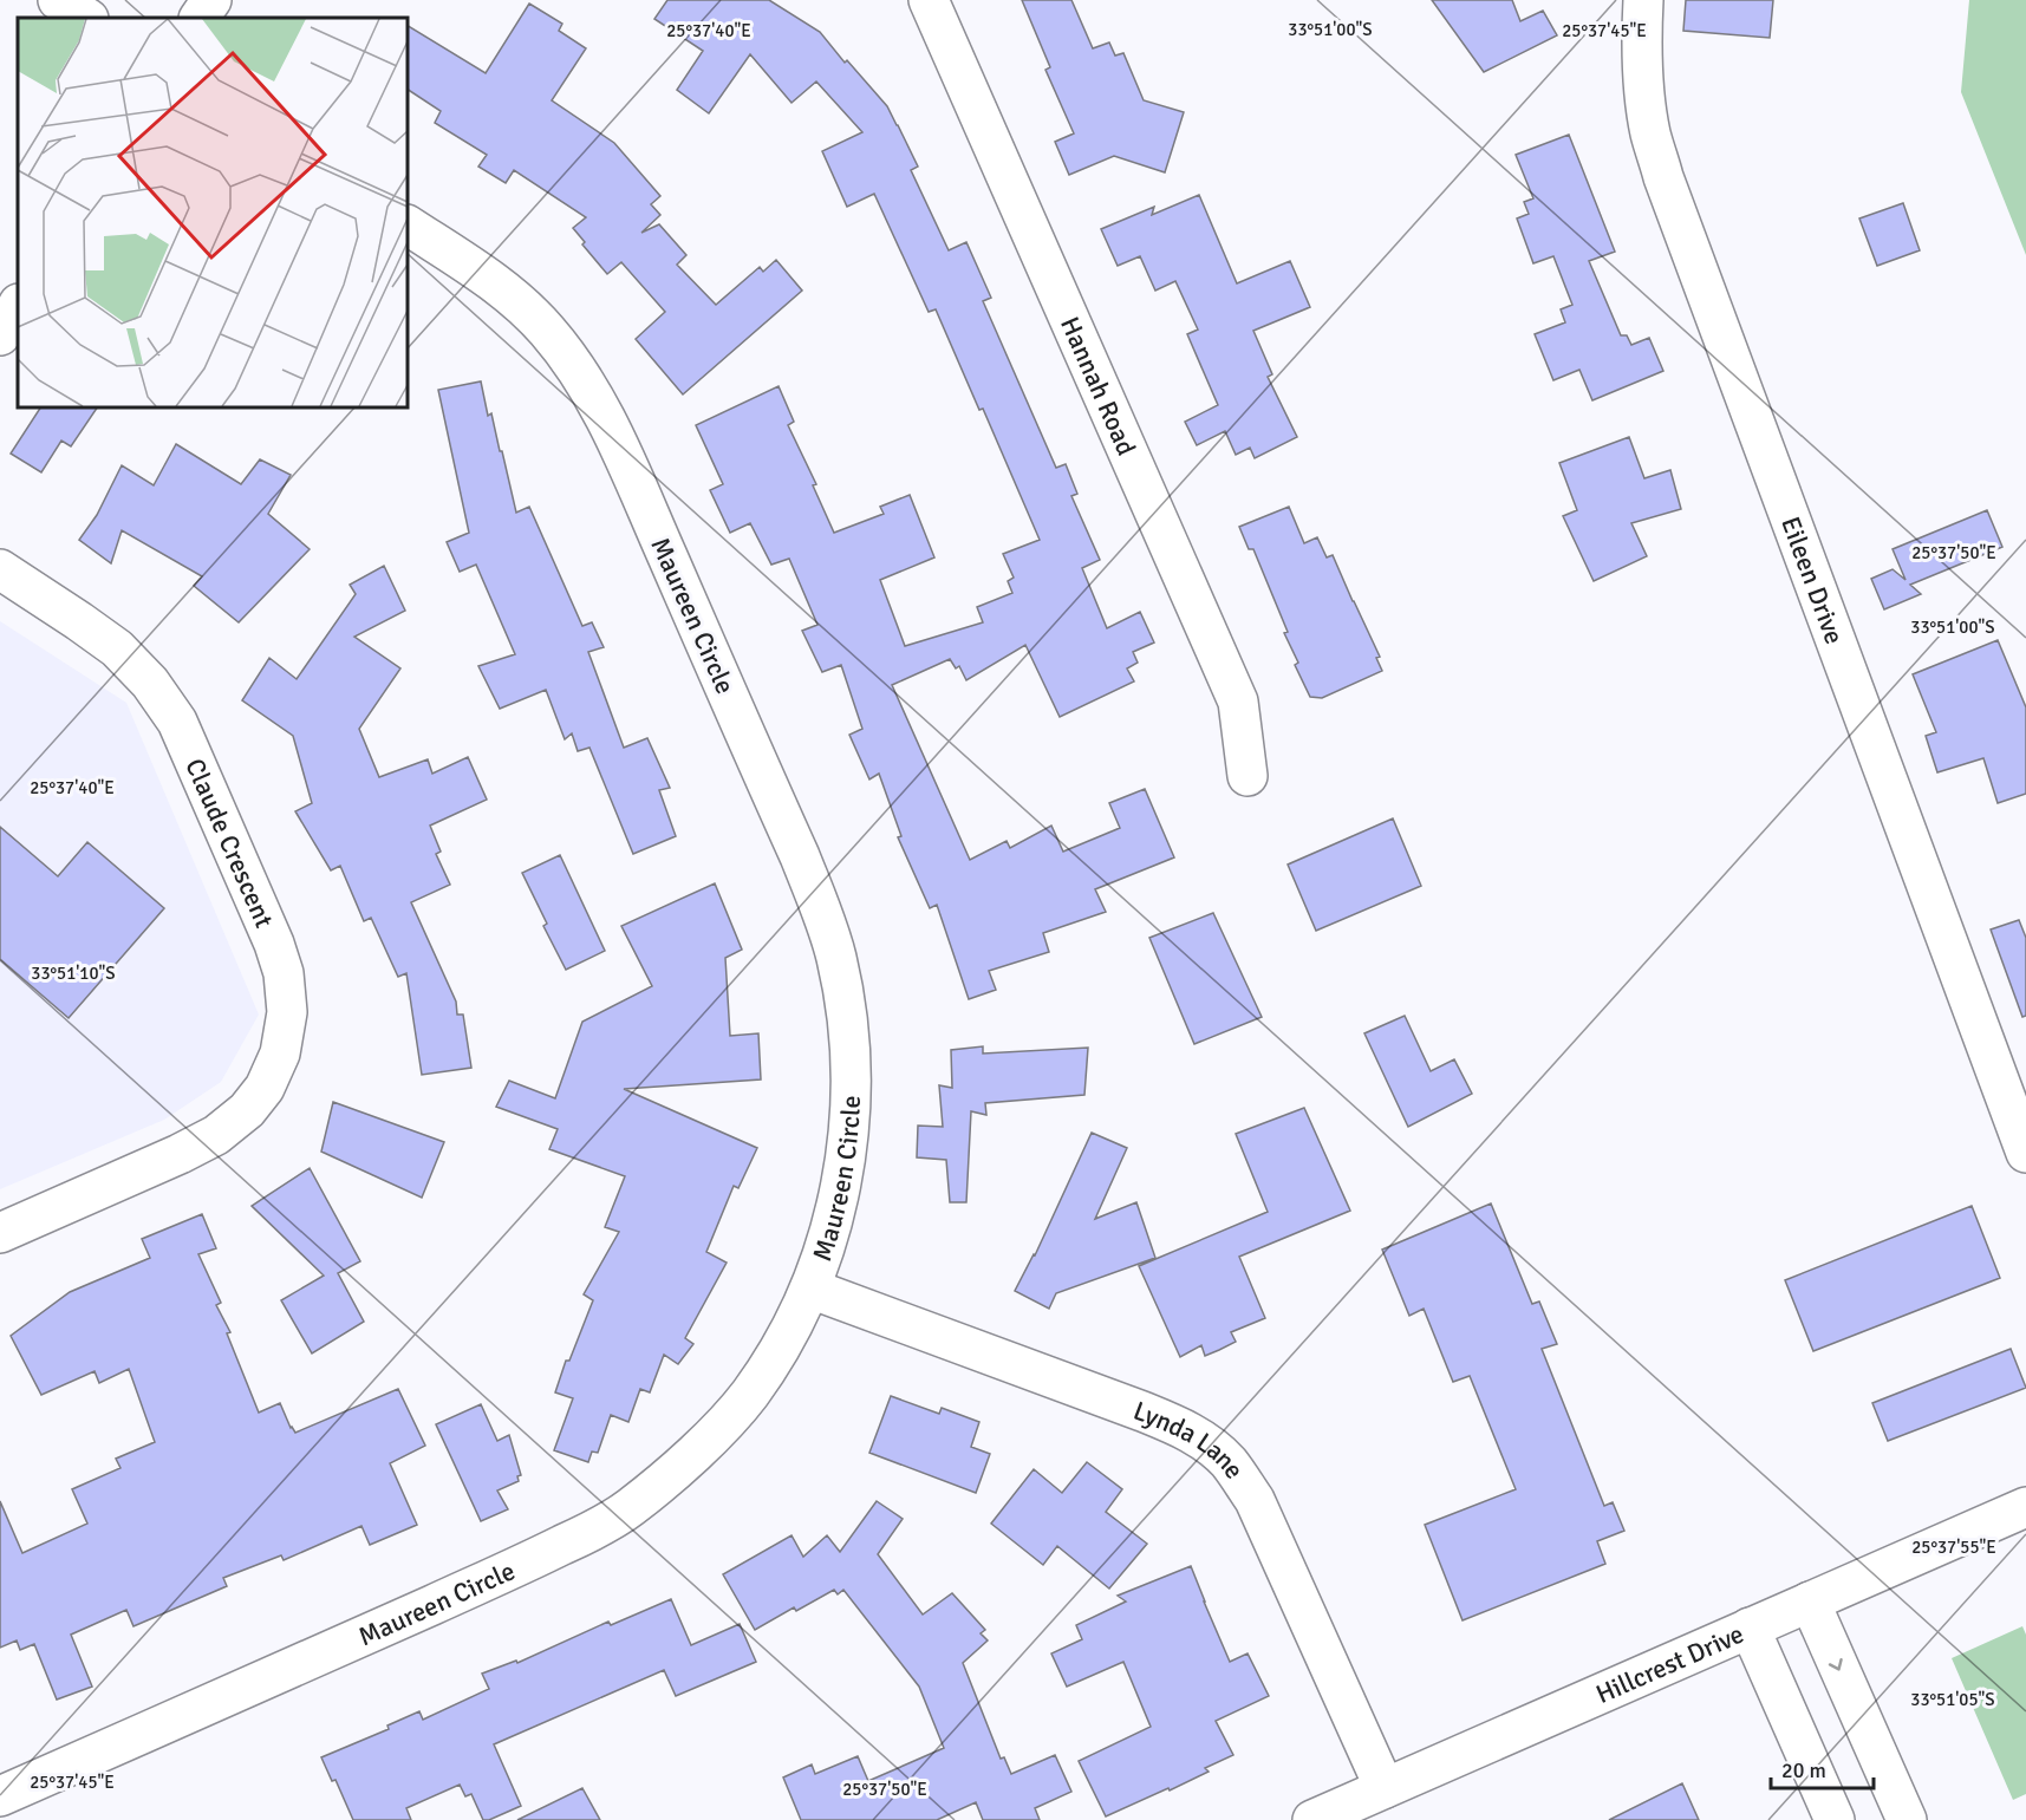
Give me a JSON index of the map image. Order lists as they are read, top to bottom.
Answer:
{
  "streets": {
    "street": [
      "Hannah Road",
      "Eileen Drive",
      "Maureen Circle",
      "Claude Crescent",
      "Lynda Lane",
      "Hillcrest Drive"
    ]
  },
  "crossings": [
    ["Maureen Circle", "Lynda Lane"],
    ["Lynda Lane", "Hillcrest Drive"]
  ],
  "scale_bar": "20 m",
  "coordinates": [
    "33°51'00\"S",
    "25°37'40\"E",
    "25°37'45\"E",
    "25°37'50\"E",
    "33°51'10\"S",
    "25°37'55\"E",
    "33°51'05\"S"
  ]
}
